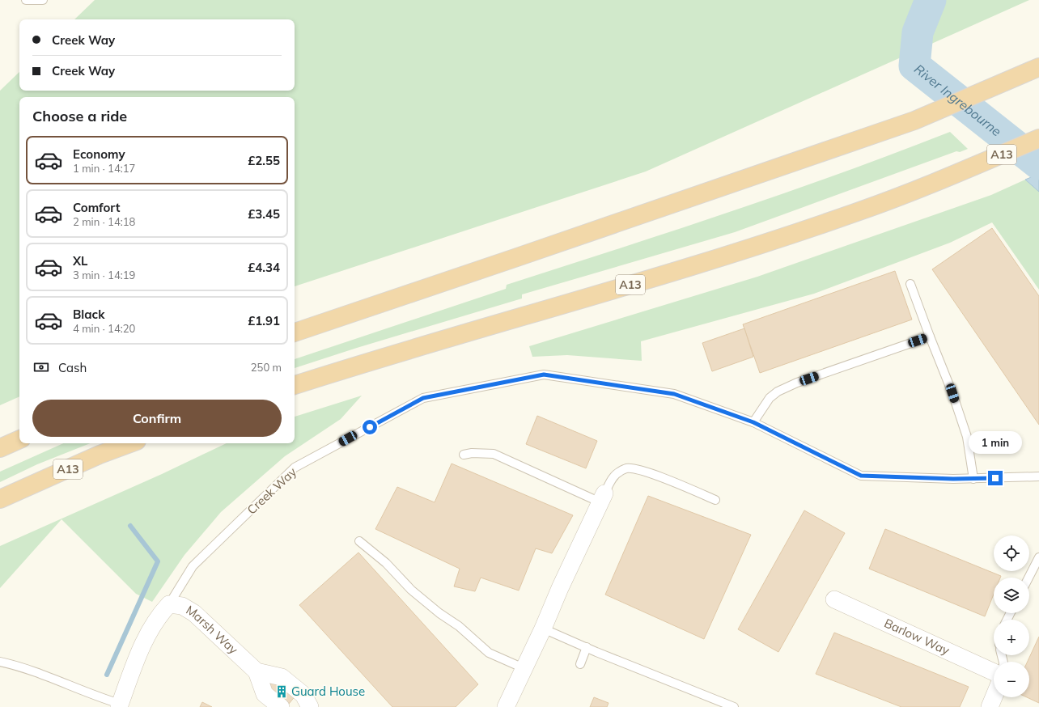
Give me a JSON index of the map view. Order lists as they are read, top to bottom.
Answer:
{
  "streets": {
    "highway": ["A13"],
    "street": ["Marsh Way", "Barlow Way"],
    "lane": ["Creek Way"]
  },
  "crossings": [
    ["Creek Way", "Marsh Way"]
  ],
  "water": ["River Ingrebourne"],
  "places": {
    "building": ["Guard House"]
  },
  "page": {
    "banner": ["Creek Way", "Creek Way"],
    "heading": "Choose a ride",
    "list": [
      {
        "name": "Economy",
        "note": "1 min · 14:17",
        "value": "£2.55"
      },
      {
        "name": "Comfort",
        "note": "2 min · 14:18",
        "value": "£3.45"
      },
      {
        "name": "XL",
        "note": "3 min · 14:19",
        "value": "£4.34"
      },
      {
        "name": "Black",
        "note": "4 min · 14:20",
        "value": "£1.91"
      }
    ],
    "pay": ["Cash", "250 m"],
    "buttons": "Confirm",
    "bubble": "1 min",
    "map_buttons": ["+", "−"]
  }
}
